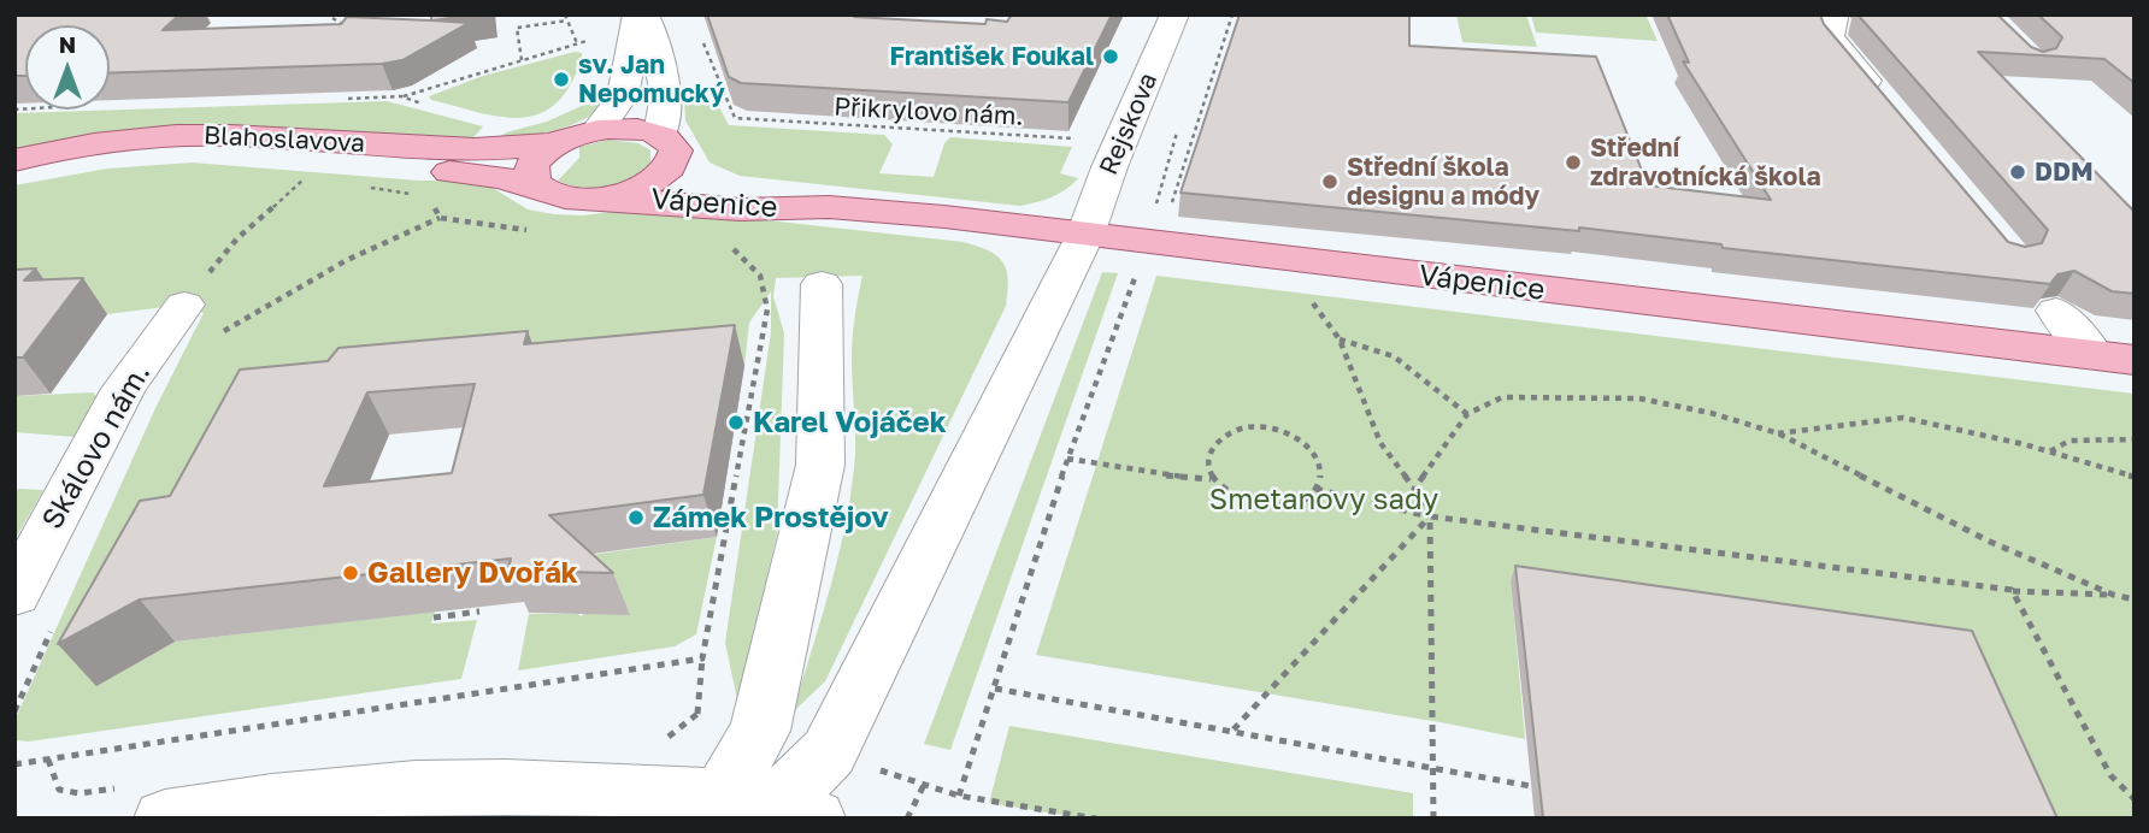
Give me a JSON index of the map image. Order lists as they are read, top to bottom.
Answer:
{
  "streets": {
    "main road": ["Blahoslavova", "Vápenice"],
    "street": ["Rejskova", "Skálovo nám."],
    "path": ["Přikrylovo nám."]
  },
  "crossings": [
    ["Přikrylovo nám.", "Rejskova"],
    ["Rejskova", "Vápenice"],
    ["Blahoslavova", "Vápenice"]
  ],
  "parks": ["Smetanovy sady"],
  "places": [
    "František Foukal",
    "sv. Jan Nepomucký",
    "Střední zdravotnícká škola",
    "DDM",
    "Střední škola designu a módy",
    "Karel Vojáček",
    "Zámek Prostějov",
    "Gallery Dvořák"
  ],
  "north": "top"
}
